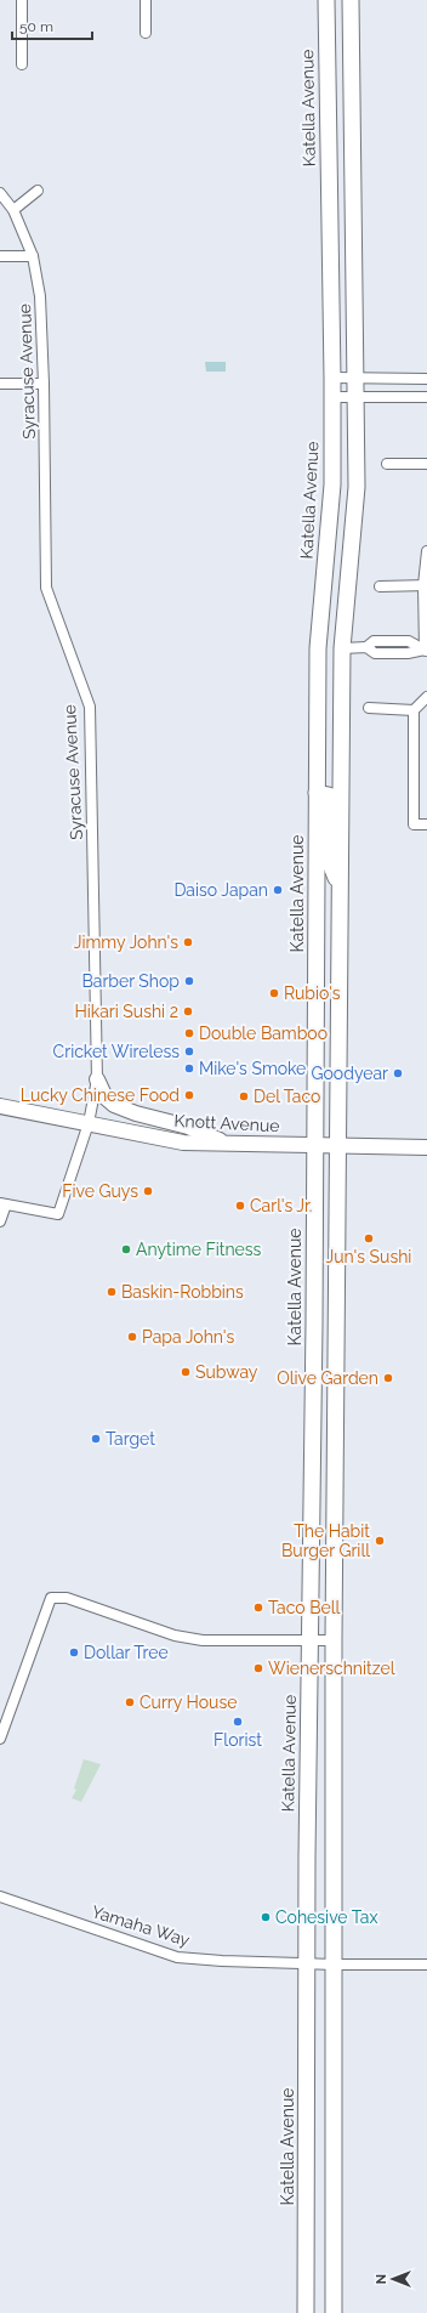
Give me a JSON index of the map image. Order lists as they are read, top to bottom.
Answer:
{
  "streets": {
    "main road": ["Katella Avenue", "Knott Avenue"],
    "street": ["Syracuse Avenue", "Yamaha Way"]
  },
  "crossings": [
    ["Katella Avenue", "Knott Avenue"],
    ["Katella Avenue", "Yamaha Way"],
    ["Syracuse Avenue", "Knott Avenue"]
  ],
  "places": [
    "Daiso Japan",
    "Jimmy John's",
    "Barber Shop",
    "Rubio's",
    "Hikari Sushi 2",
    "Double Bamboo",
    "Cricket Wireless",
    "Mike's Smoke",
    "Goodyear",
    "Lucky Chinese Food",
    "Del Taco",
    "Five Guys",
    "Carl's Jr.",
    "Jun's Sushi",
    "Anytime Fitness",
    "Baskin-Robbins",
    "Papa John's",
    "Subway",
    "Olive Garden",
    "Target",
    "The Habit Burger Grill",
    "Taco Bell",
    "Dollar Tree",
    "Wienerschnitzel",
    "Curry House",
    "Florist",
    "Cohesive Tax"
  ],
  "scale_bar": "50 m",
  "north": "left"
}
